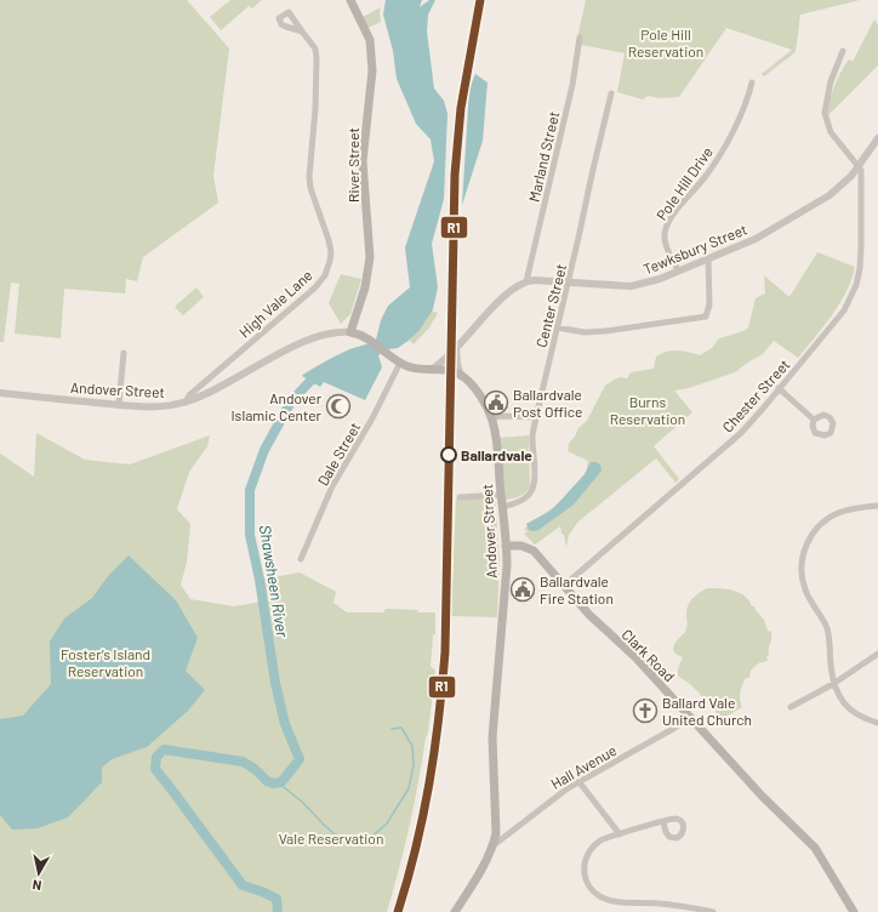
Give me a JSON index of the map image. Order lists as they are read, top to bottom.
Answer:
{
  "streets": {
    "main road": ["River Street", "Andover Street", "Clark Road"],
    "street": [
      "Marland Street",
      "Pole Hill Drive",
      "Tewksbury Street",
      "High Vale Lane",
      "Center Street",
      "Chester Street",
      "Dale Street",
      "Hall Avenue"
    ]
  },
  "crossings": [
    ["Marland Street", "Tewksbury Street"],
    ["River Street", "Andover Street"],
    ["Pole Hill Drive", "Tewksbury Street"],
    ["Tewksbury Street", "Center Street"],
    ["Tewksbury Street", "Chester Street"],
    ["High Vale Lane", "Andover Street"],
    ["Center Street", "Andover Street"],
    ["Andover Street", "Dale Street"],
    ["Andover Street", "Clark Road"],
    ["Andover Street", "Hall Avenue"],
    ["Chester Street", "Clark Road"],
    ["Clark Road", "Hall Avenue"]
  ],
  "water": ["Shawsheen River"],
  "parks": [
    "Pole Hill Reservation",
    "Burns Reservation",
    "Foster's Island Reservation",
    "Vale Reservation"
  ],
  "places": {
    "public building": ["Ballardvale Post Office", "Ballardvale Fire Station"],
    "mosque": ["Andover Islamic Center"],
    "other": ["Ballardvale"],
    "church": ["Ballard Vale United Church"]
  },
  "lines": ["transit line R1"],
  "north": "bottom"
}
